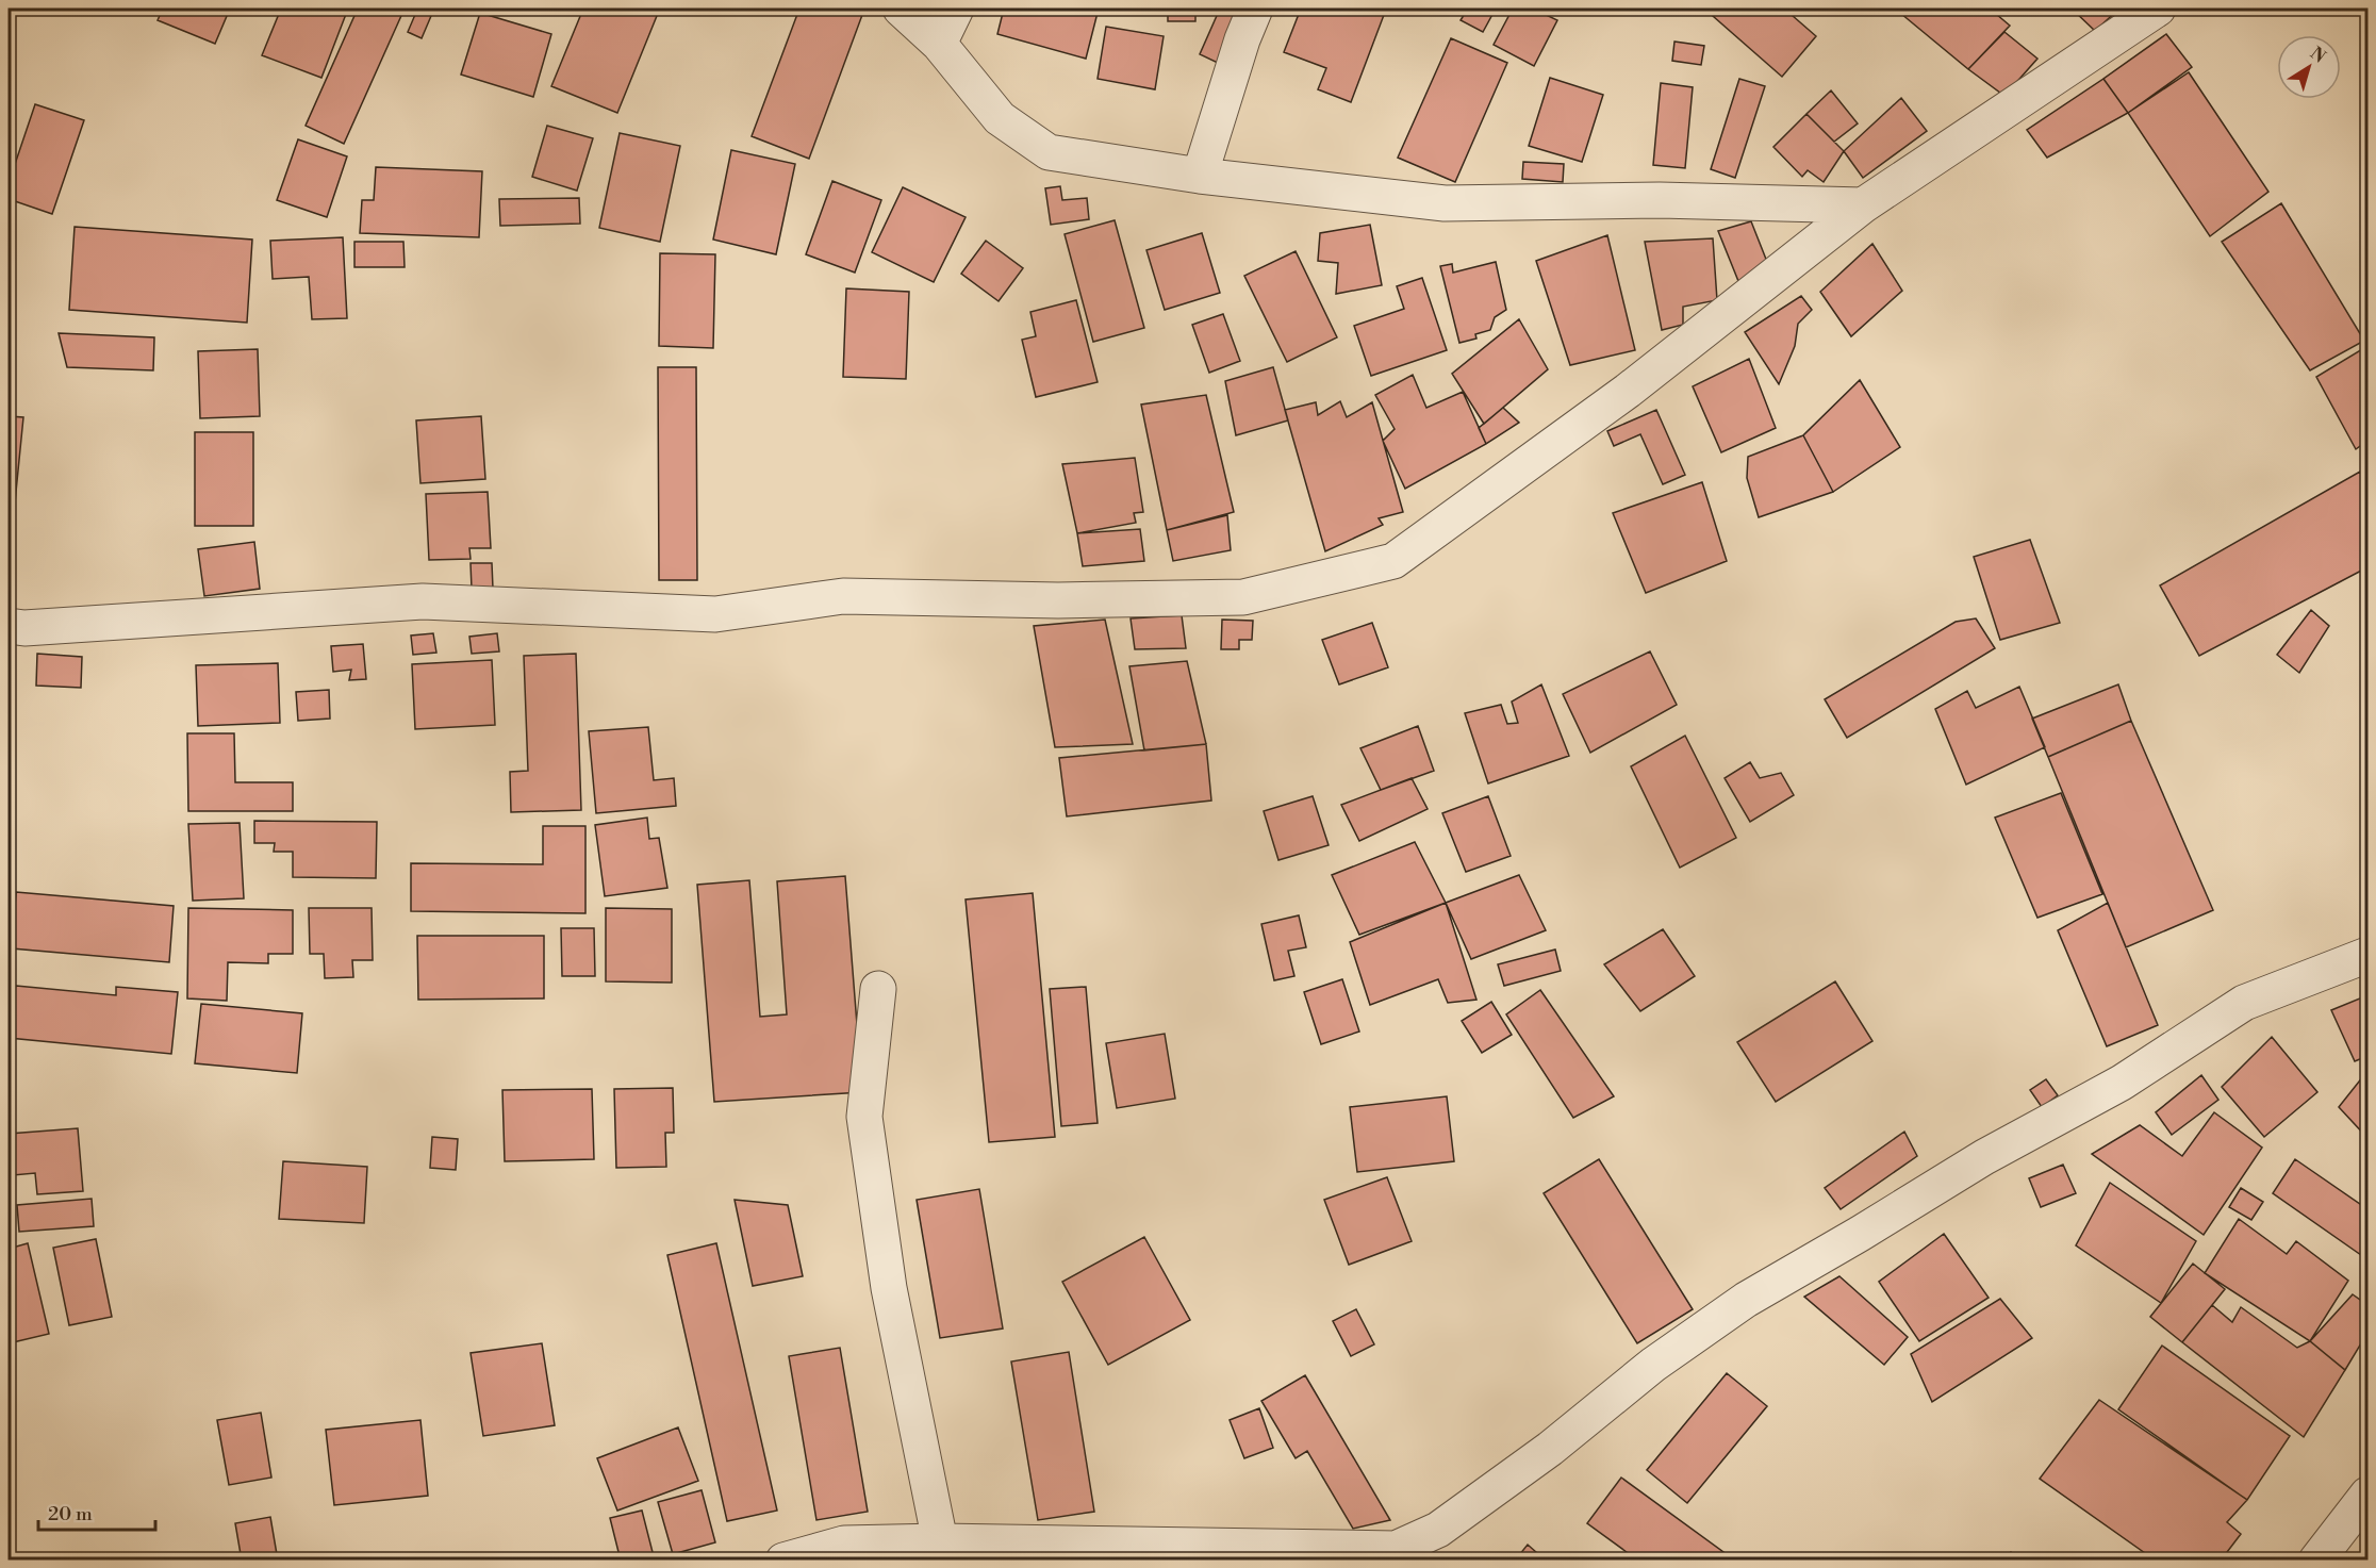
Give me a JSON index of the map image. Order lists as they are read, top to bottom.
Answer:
{
  "scale_bar": "20 m",
  "north": "top right"
}
